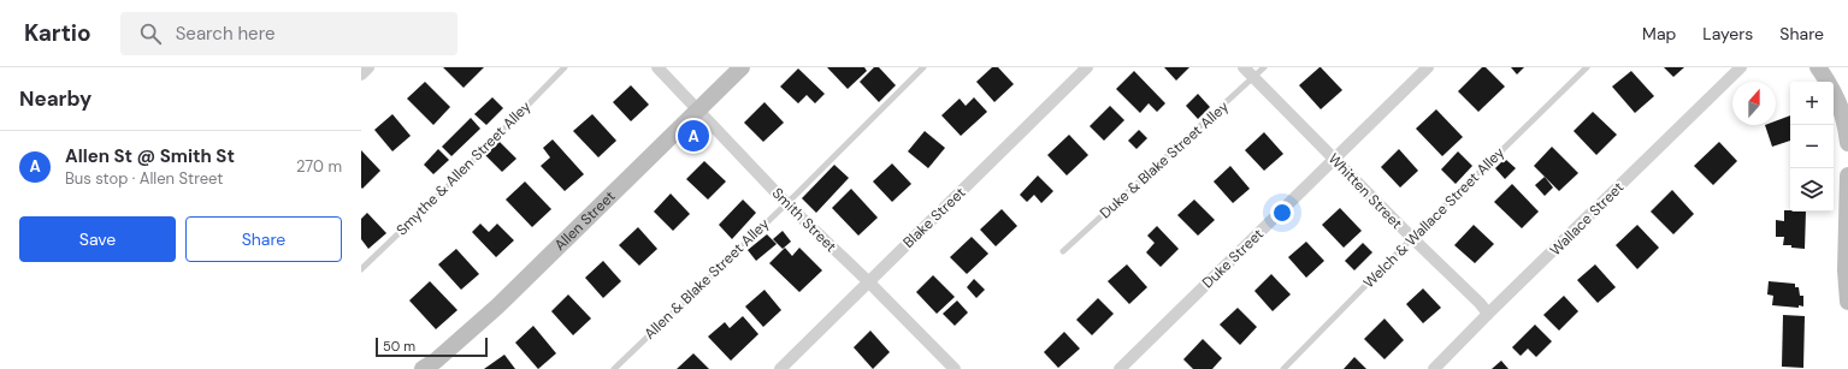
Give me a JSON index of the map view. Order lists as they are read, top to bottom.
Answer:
{
  "streets": {
    "street": [
      "Whitten Street",
      "Blake Street",
      "Wallace Street",
      "Smith Street",
      "Allen Street",
      "Duke Street"
    ],
    "lane": [
      "Duke & Blake Street Alley",
      "Smythe & Allen Street Alley",
      "Welch & Wallace Street Alley",
      "Allen & Blake Street Alley"
    ]
  },
  "crossings": [
    ["Duke & Blake Street Alley", "Whitten Street"],
    ["Whitten Street", "Welch & Wallace Street Alley"],
    ["Whitten Street", "Wallace Street"],
    ["Whitten Street", "Duke Street"],
    ["Blake Street", "Smith Street"],
    ["Smith Street", "Allen Street"],
    ["Smith Street", "Allen & Blake Street Alley"]
  ],
  "scale_bar": "50 m",
  "north": "top",
  "page": {
    "header": "Kartio",
    "search": "Search here",
    "nav": ["Map", "Layers", "Share"],
    "heading": "Nearby",
    "map_buttons": ["+", "−"],
    "pins": "A",
    "list": [
      {
        "mark": "A",
        "name": "Allen St @ Smith St",
        "note": "Bus stop · Allen Street",
        "value": "270 m"
      }
    ],
    "buttons": ["Save", "Share"],
    "scale": "50 m"
  }
}
